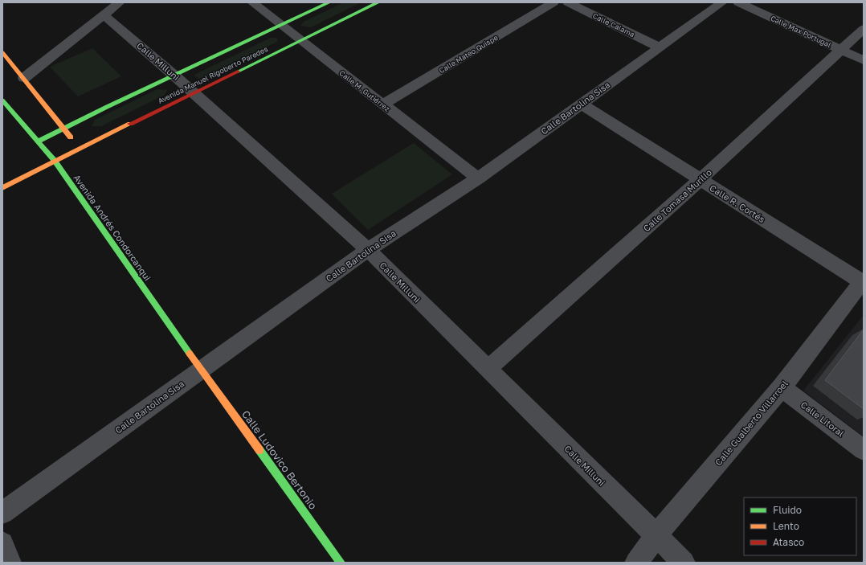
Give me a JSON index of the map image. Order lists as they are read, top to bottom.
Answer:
{
  "streets": {
    "street": [
      "Calle Calama",
      "Calle Max Portugal",
      "Calle Mateo Quispe",
      "Calle Milluni",
      "Avenida Manuel Rigoberto Paredes",
      "Calle M. Gutiérrez",
      "Calle Bartolina Sisa",
      "Calle Tomasa Murillo",
      "Calle R. Cortés",
      "Avenida Andrés Condorcanqui",
      "Calle Litoral",
      "Calle Gualberto Villarroel",
      "Calle Ludovico Bertonio"
    ]
  },
  "crossings": [
    ["Calle Calama", "Calle Bartolina Sisa"],
    ["Calle Max Portugal", "Calle Tomasa Murillo"],
    ["Calle Mateo Quispe", "Calle M. Gutiérrez"],
    ["Calle Milluni", "Avenida Manuel Rigoberto Paredes"],
    ["Calle Milluni", "Calle Bartolina Sisa"],
    ["Calle Milluni", "Calle Tomasa Murillo"],
    ["Calle Milluni", "Calle Gualberto Villarroel"],
    ["Avenida Manuel Rigoberto Paredes", "Calle M. Gutiérrez"],
    ["Avenida Manuel Rigoberto Paredes", "Avenida Andrés Condorcanqui"],
    ["Calle M. Gutiérrez", "Calle Bartolina Sisa"],
    ["Calle Bartolina Sisa", "Calle R. Cortés"],
    ["Calle Bartolina Sisa", "Avenida Andrés Condorcanqui"],
    ["Calle Bartolina Sisa", "Calle Ludovico Bertonio"],
    ["Calle Tomasa Murillo", "Calle R. Cortés"],
    ["Calle R. Cortés", "Calle Gualberto Villarroel"],
    ["Avenida Andrés Condorcanqui", "Calle Ludovico Bertonio"],
    ["Calle Litoral", "Calle Gualberto Villarroel"]
  ],
  "legend": ["Fluido", "Lento", "Atasco"]
}
